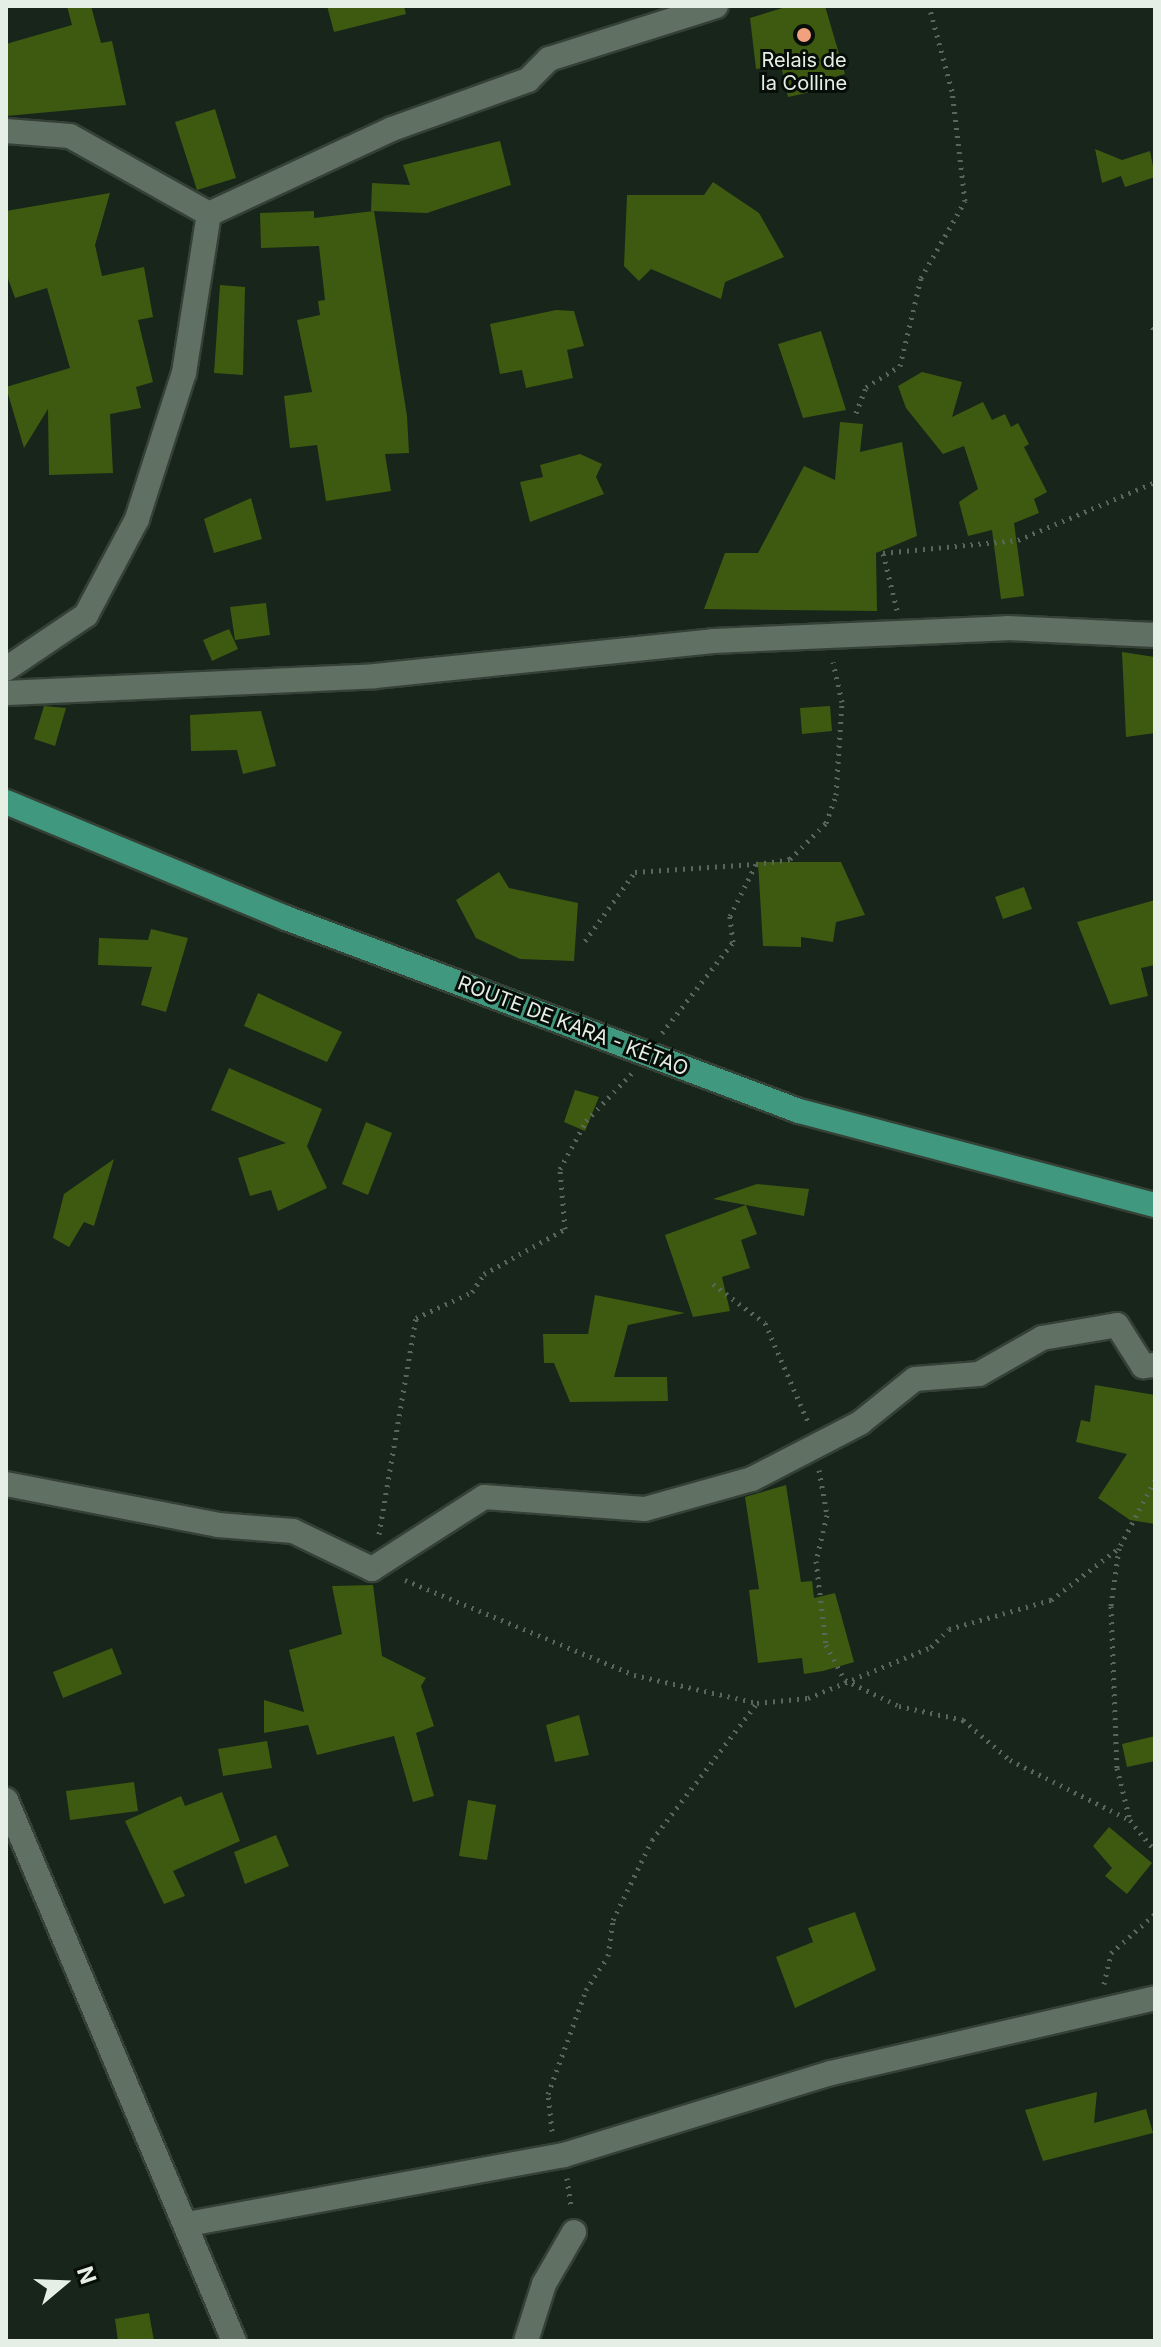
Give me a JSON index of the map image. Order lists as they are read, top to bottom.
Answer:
{
  "streets": {
    "main road": ["ROUTE DE KARA - KÉTAO"]
  },
  "places": ["Relais de la Colline"],
  "north": "right"
}
